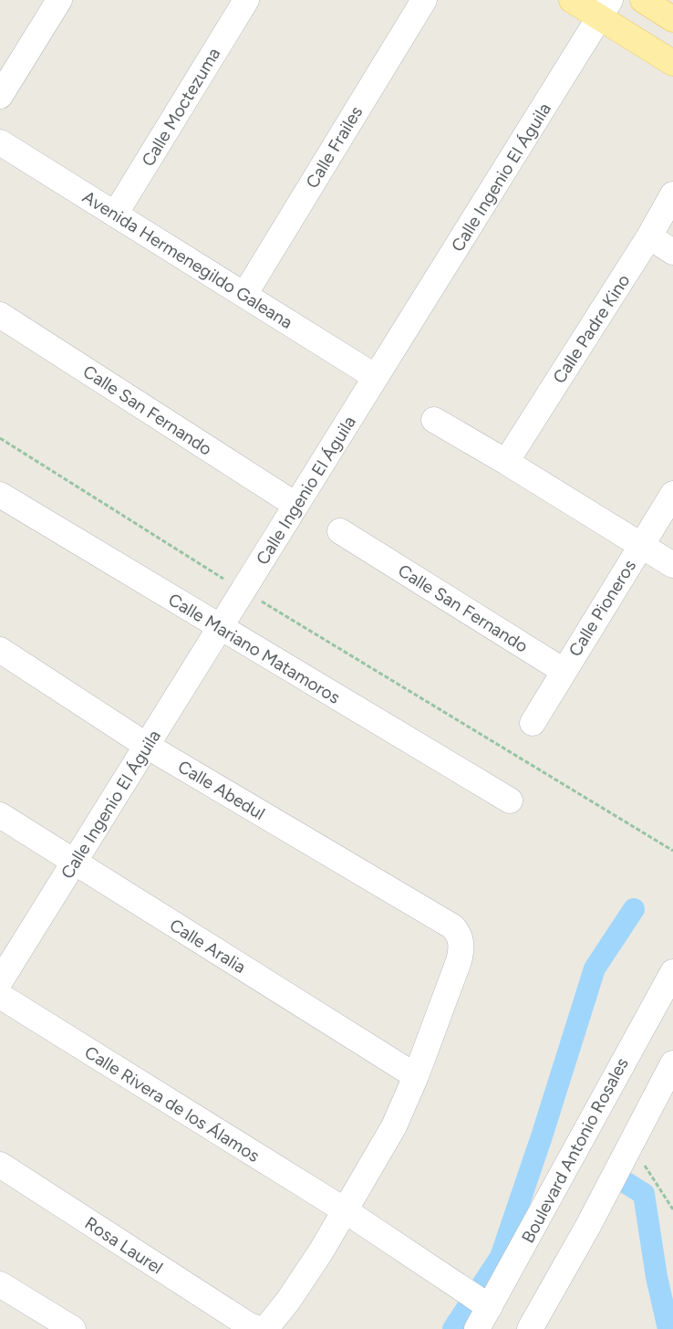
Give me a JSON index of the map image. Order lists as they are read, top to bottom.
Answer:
{
  "streets": {
    "street": [
      "Calle Moctezuma",
      "Calle Frailes",
      "Calle Ingenio El Águila",
      "Avenida Hermenegildo Galeana",
      "Calle Padre Kino",
      "Calle San Fernando",
      "Calle Pioneros",
      "Calle Mariano Matamoros",
      "Calle Abedul",
      "Calle Aralia",
      "Calle Rivera de los Álamos",
      "Boulevard Antonio Rosales",
      "Rosa Laurel"
    ]
  },
  "crossings": [
    ["Calle Moctezuma", "Avenida Hermenegildo Galeana"],
    ["Calle Frailes", "Avenida Hermenegildo Galeana"],
    ["Calle Ingenio El Águila", "Avenida Hermenegildo Galeana"],
    ["Calle Ingenio El Águila", "Calle San Fernando"],
    ["Calle Ingenio El Águila", "Calle Mariano Matamoros"],
    ["Calle Ingenio El Águila", "Calle Abedul"],
    ["Calle Ingenio El Águila", "Calle Aralia"],
    ["Calle San Fernando", "Calle Pioneros"],
    ["Calle Abedul", "Calle Aralia"],
    ["Calle Rivera de los Álamos", "Boulevard Antonio Rosales"]
  ]
}
